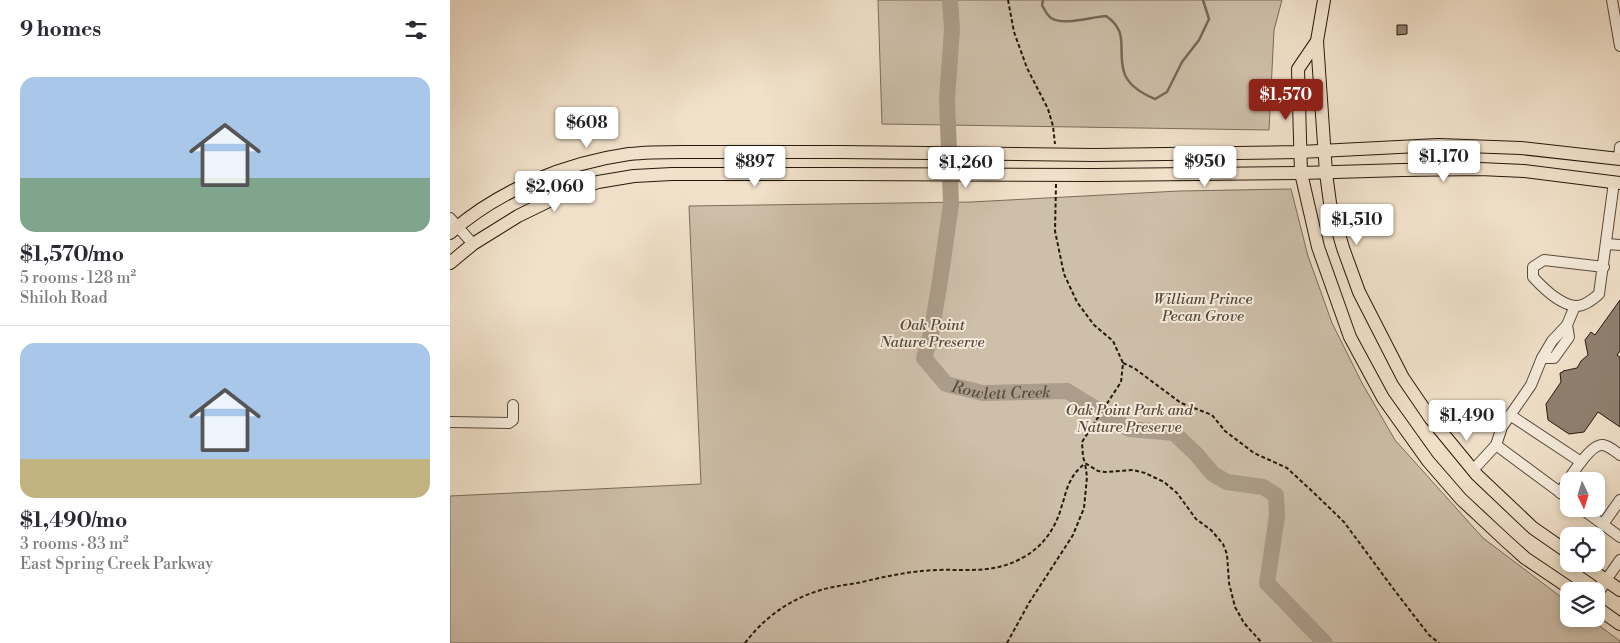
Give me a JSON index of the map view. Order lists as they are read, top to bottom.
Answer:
{
  "water": ["Rowlett Creek"],
  "parks": ["William Prince Pecan Grove", "Oak Point Nature Preserve", "Oak Point Park and Nature Preserve"],
  "north": "bottom",
  "page": {
    "heading": "9 homes",
    "list": [
      {
        "name": "$1,570/mo",
        "note": "5 rooms · 128 m² · Shiloh Road"
      },
      {
        "name": "$1,490/mo",
        "note": "3 rooms · 83 m² · East Spring Creek Parkway"
      }
    ],
    "price": [
      "$1,570",
      "$608",
      "$1,170",
      "$897",
      "$950",
      "$1,260",
      "$2,060",
      "$1,510",
      "$1,490"
    ]
  }
}
